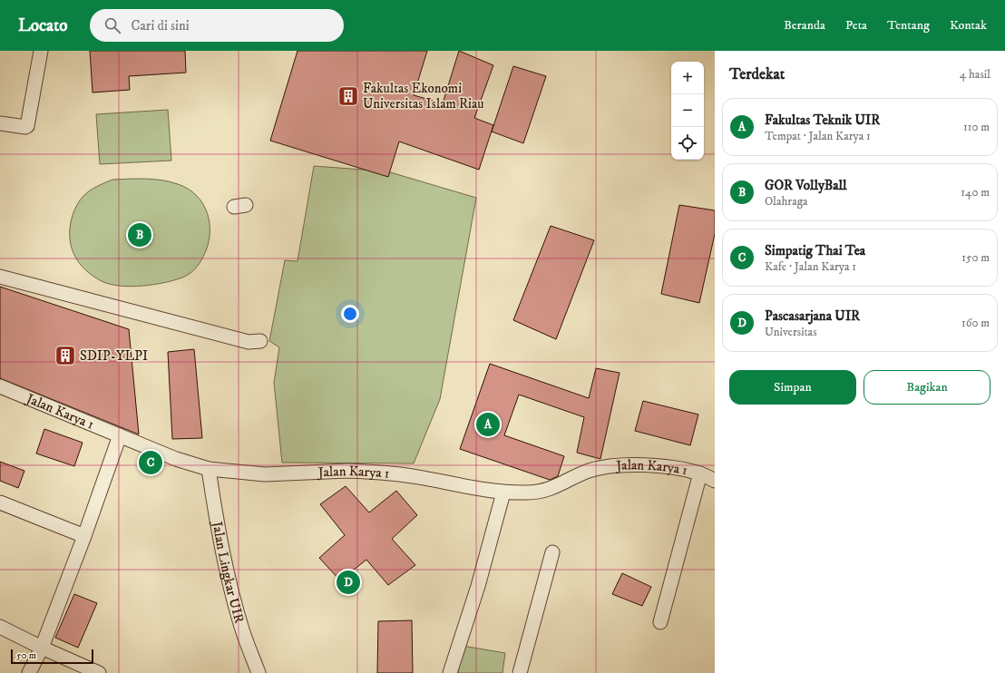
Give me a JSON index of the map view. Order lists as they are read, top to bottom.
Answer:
{
  "streets": {
    "street": ["Jalan Karya 1", "Jalan Lingkar UIR"]
  },
  "crossings": [
    ["Jalan Karya 1", "Jalan Lingkar UIR"]
  ],
  "places": {
    "building": ["Fakultas Ekonomi Universitas Islam Riau", "SDIP-YLPI"]
  },
  "scale_bar": "50 m",
  "page": {
    "header": "Locato",
    "search": "Cari di sini",
    "nav": [
      "Beranda",
      "Peta",
      "Tentang",
      "Kontak"
    ],
    "heading": ["Terdekat", "4 hasil"],
    "map_buttons": ["+", "−"],
    "list": [
      {
        "mark": "A",
        "name": "Fakultas Teknik UIR",
        "note": "Tempat · Jalan Karya 1",
        "value": "110 m"
      },
      {
        "mark": "B",
        "name": "GOR VollyBall",
        "note": "Olahraga",
        "value": "140 m"
      },
      {
        "mark": "C",
        "name": "Simpatig Thai Tea",
        "note": "Kafe · Jalan Karya 1",
        "value": "150 m"
      },
      {
        "mark": "D",
        "name": "Pascasarjana UIR",
        "note": "Universitas",
        "value": "160 m"
      }
    ],
    "pins": [
      "B",
      "A",
      "C",
      "D"
    ],
    "buttons": ["Simpan", "Bagikan"],
    "scale": "50 m"
  }
}
